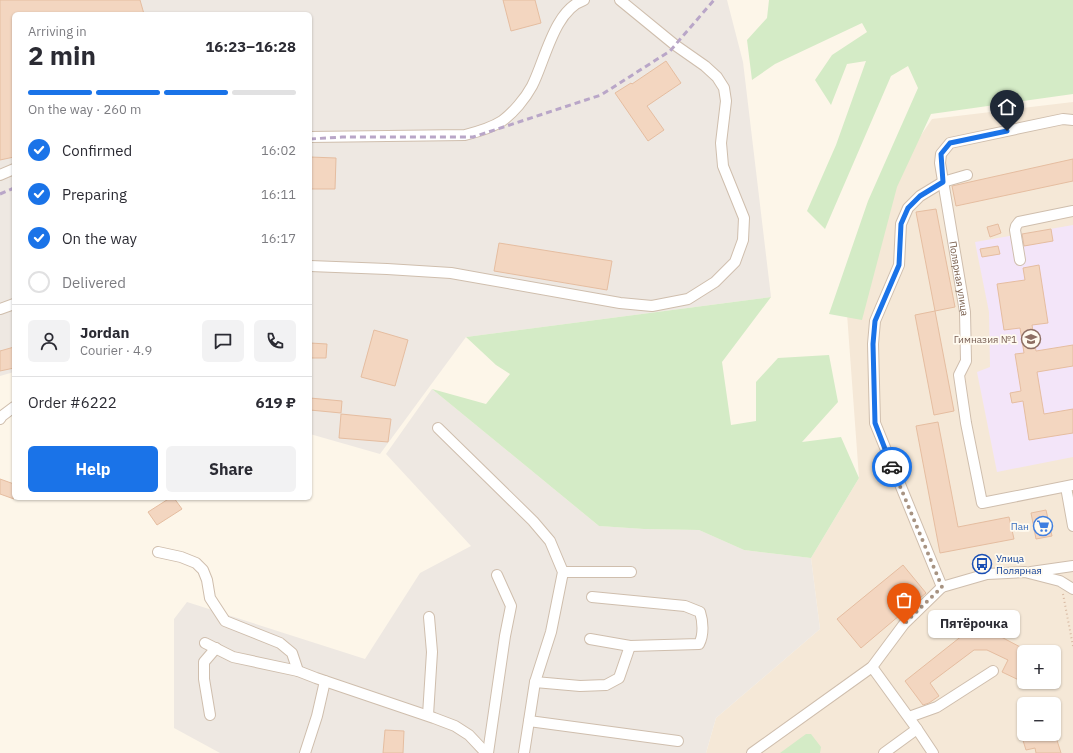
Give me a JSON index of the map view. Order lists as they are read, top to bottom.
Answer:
{
  "streets": {
    "street": ["Полярная улица"]
  },
  "places": {
    "school or university": ["Гимназия №1"],
    "supermarket": ["Пан"],
    "bus stop": ["Улица Полярная"],
    "other": ["Пятёрочка"]
  },
  "page": {
    "heading": ["2 min", "Arriving in", "16:23–16:28"],
    "panel": [
      "Jordan",
      "Courier · 4.9",
      "Order #6222",
      "619 ₽"
    ],
    "bar": "On the way · 260 m",
    "list": [
      ["Confirmed", "16:02"],
      ["Preparing", "16:11"],
      ["On the way", "16:17"],
      "Delivered"
    ],
    "buttons": ["Help", "Share"],
    "bubble": "Пятёрочка",
    "map_buttons": ["+", "−"]
  }
}
